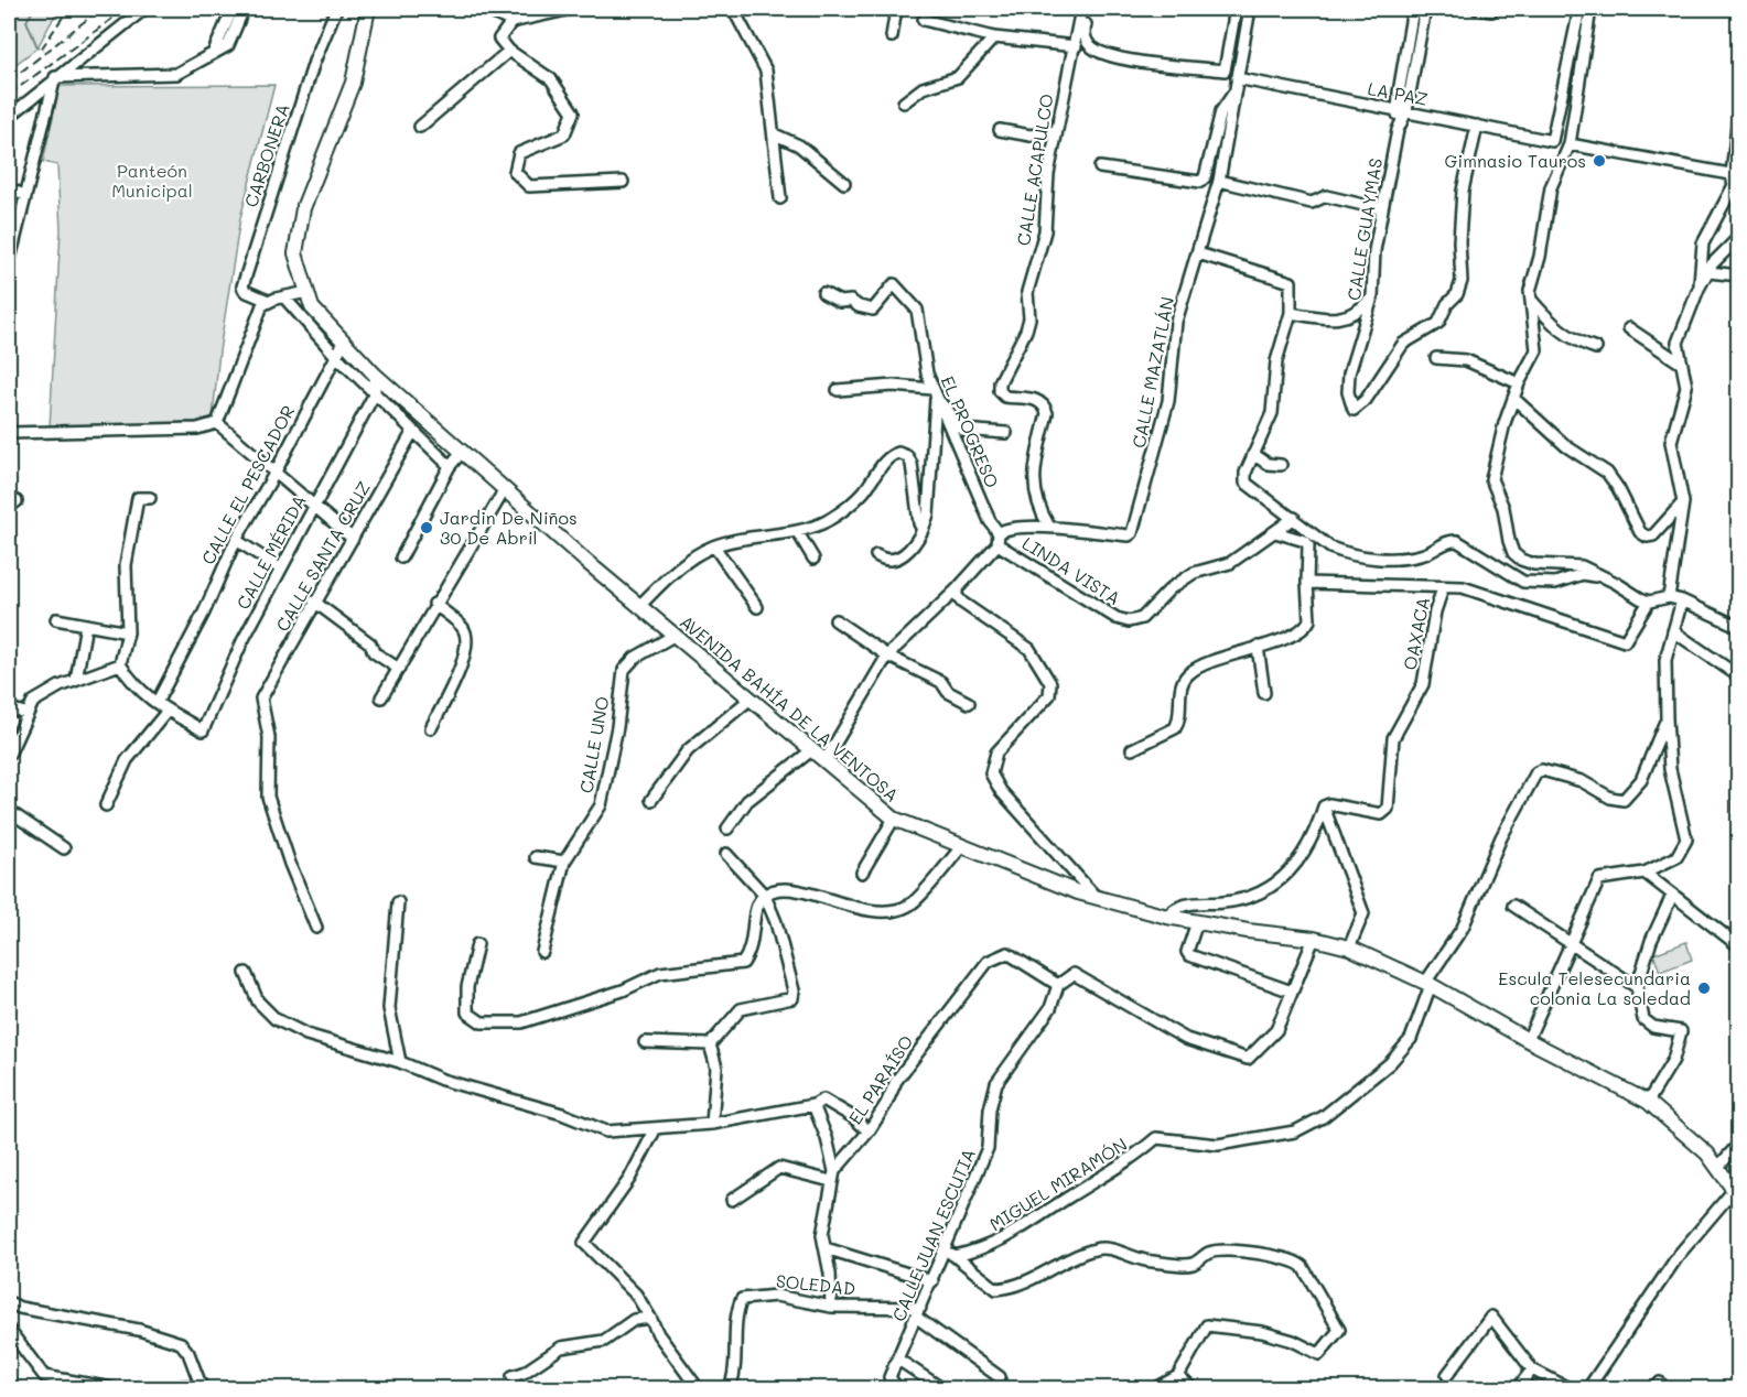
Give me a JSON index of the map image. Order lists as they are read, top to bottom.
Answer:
{
  "streets": {
    "main road": ["AVENIDA BAHÍA DE LA VENTOSA"],
    "street": [
      "LA PAZ",
      "CARBONERA",
      "CALLE ACAPULCO",
      "CALLE GUAYMAS",
      "CALLE MAZATLÁN",
      "EL PROGRESO",
      "CALLE EL PESCADOR",
      "CALLE MÉRIDA",
      "CALLE SANTA CRUZ",
      "LINDA VISTA",
      "OAXACA",
      "CALLE UNO",
      "EL PARAÍSO",
      "MIGUEL MIRAMÓN",
      "CALLE JUAN ESCUTIA",
      "SOLEDAD"
    ]
  },
  "crossings": [
    ["LA PAZ", "CALLE GUAYMAS"],
    ["LA PAZ", "CALLE MAZATLÁN"],
    ["CALLE ACAPULCO", "CALLE MAZATLÁN"],
    ["CALLE MAZATLÁN", "EL PROGRESO"],
    ["CALLE MAZATLÁN", "LINDA VISTA"],
    ["EL PROGRESO", "LINDA VISTA"],
    ["CALLE EL PESCADOR", "AVENIDA BAHÍA DE LA VENTOSA"],
    ["AVENIDA BAHÍA DE LA VENTOSA", "CALLE UNO"],
    ["AVENIDA BAHÍA DE LA VENTOSA", "MIGUEL MIRAMÓN"],
    ["EL PARAÍSO", "CALLE JUAN ESCUTIA"],
    ["MIGUEL MIRAMÓN", "CALLE JUAN ESCUTIA"],
    ["CALLE JUAN ESCUTIA", "SOLEDAD"]
  ],
  "parks": ["Panteón Municipal"],
  "places": ["Gimnasio Tauros", "Jardin De Niños 30 De Abril", "Escula Telesecundaria colonia La soledad"]
}
